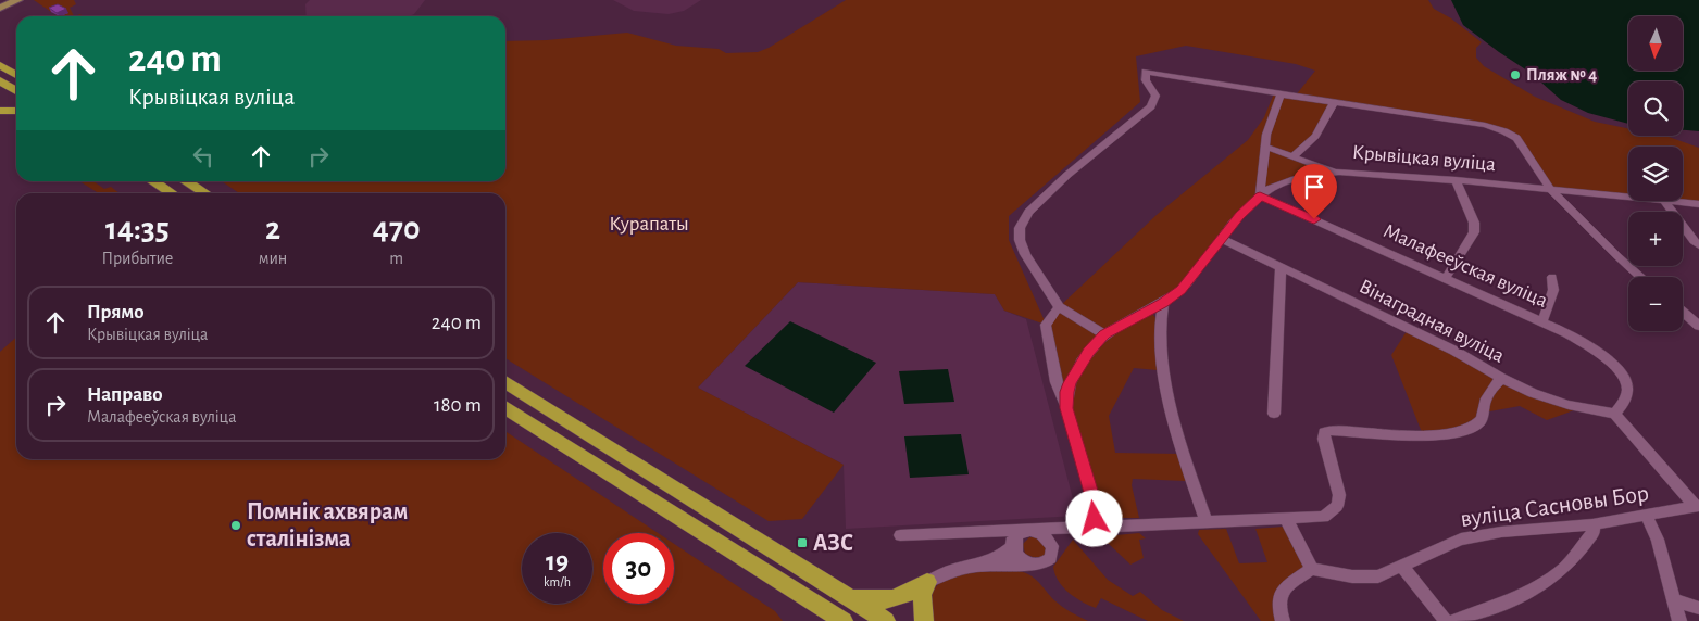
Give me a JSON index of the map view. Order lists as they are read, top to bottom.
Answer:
{
  "streets": {
    "street": [
      "Крывіцкая вуліца",
      "Малафееўская вуліца",
      "Вінаградная вуліца",
      "вуліца Сасновы Бор"
    ]
  },
  "crossings": [
    ["Крывіцкая вуліца", "Малафееўская вуліца"],
    ["Крывіцкая вуліца", "Вінаградная вуліца"],
    ["Малафееўская вуліца", "Вінаградная вуліца"]
  ],
  "parks": ["Курапаты"],
  "places": {
    "other": ["Пляж № 4", "Помнік ахвярам сталінізма"],
    "transit": ["АЗС"]
  },
  "north": "bottom",
  "page": {
    "map_buttons": ["+", "−"],
    "turn": ["240 m", "Крывіцкая вуліца"],
    "eta": [
      "14:35",
      "Прибытие",
      "2",
      "мин",
      "470",
      "m"
    ],
    "list": [
      {
        "name": "Прямо",
        "note": "Крывіцкая вуліца",
        "value": "240 m"
      },
      {
        "name": "Направо",
        "note": "Малафееўская вуліца",
        "value": "180 m"
      }
    ],
    "speed": "19 km/h",
    "limit": "30"
  }
}
